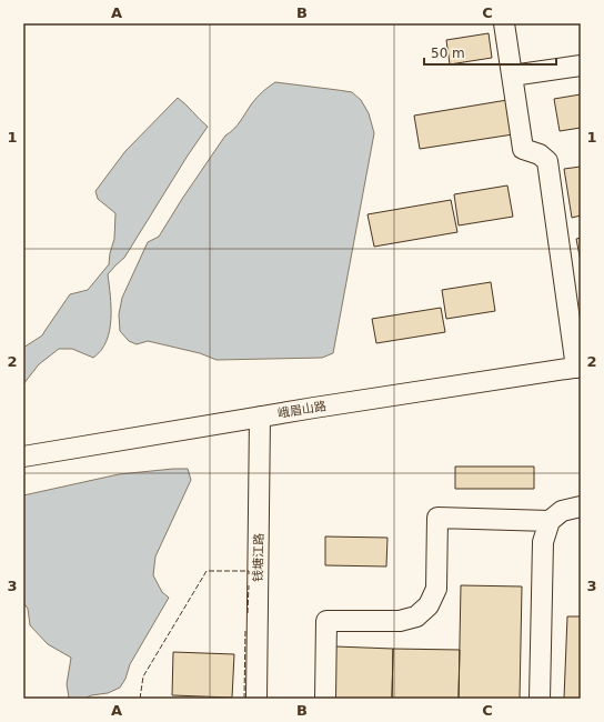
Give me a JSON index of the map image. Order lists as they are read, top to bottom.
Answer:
{
  "streets": {
    "street": ["峨眉山路", "钱塘江路"]
  },
  "crossings": [
    ["峨眉山路", "钱塘江路"]
  ],
  "scale_bar": "50 m",
  "grid": {
    "columns": ["A", "B", "C"],
    "rows": ["1", "2", "3"]
  }
}
